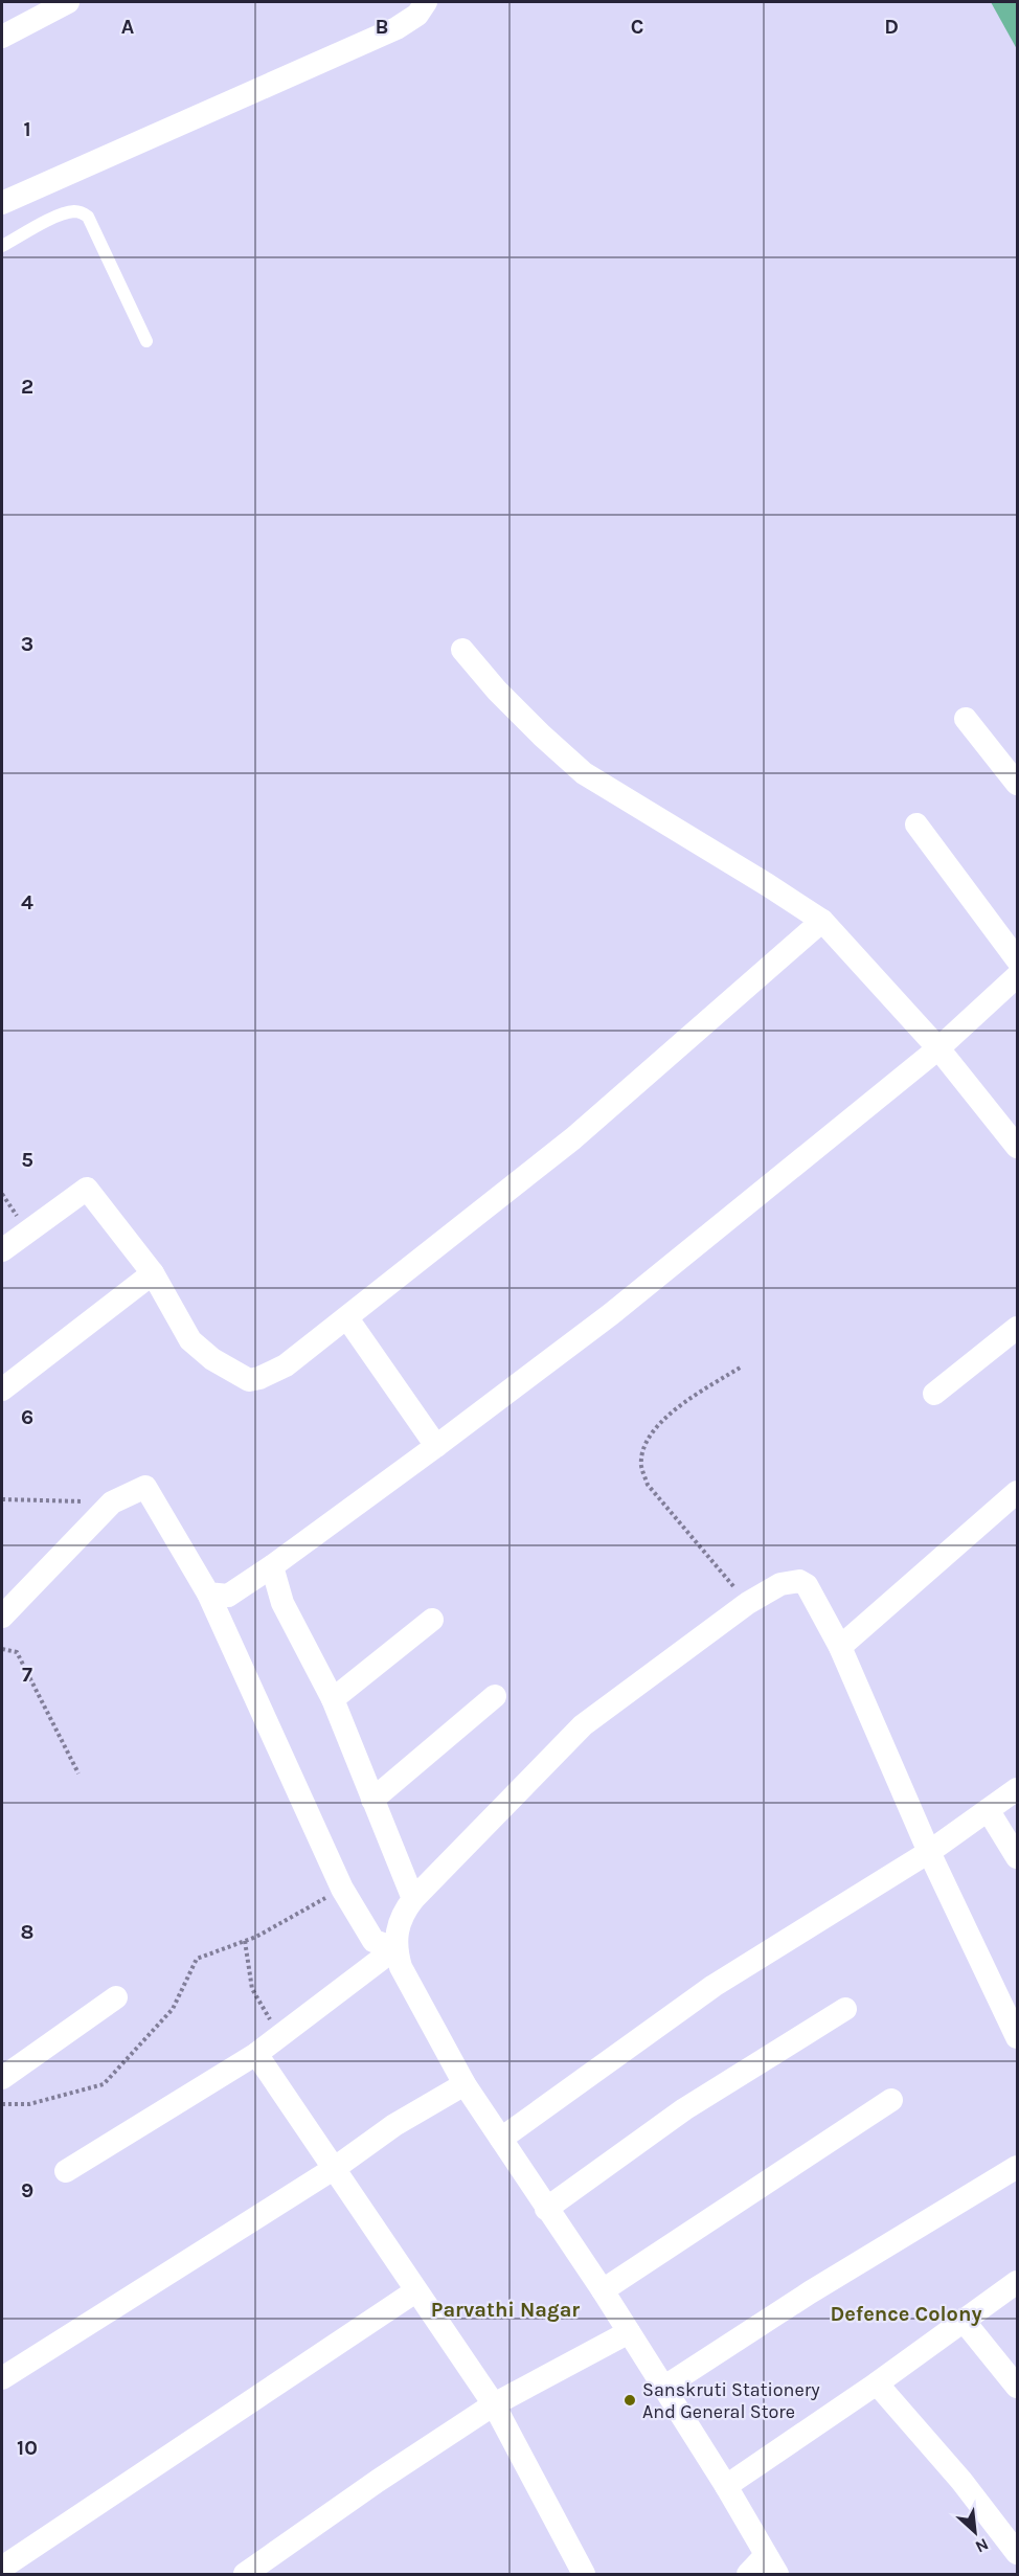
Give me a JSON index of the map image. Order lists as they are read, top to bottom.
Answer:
{
  "districts": ["Parvathi Nagar", "Defence Colony"],
  "places": ["Sanskruti Stationery And General Store"],
  "north": "bottom right",
  "grid": {
    "columns": [
      "A",
      "B",
      "C",
      "D"
    ],
    "rows": [
      "1",
      "2",
      "3",
      "4",
      "5",
      "6",
      "7",
      "8",
      "9",
      "10"
    ]
  }
}
